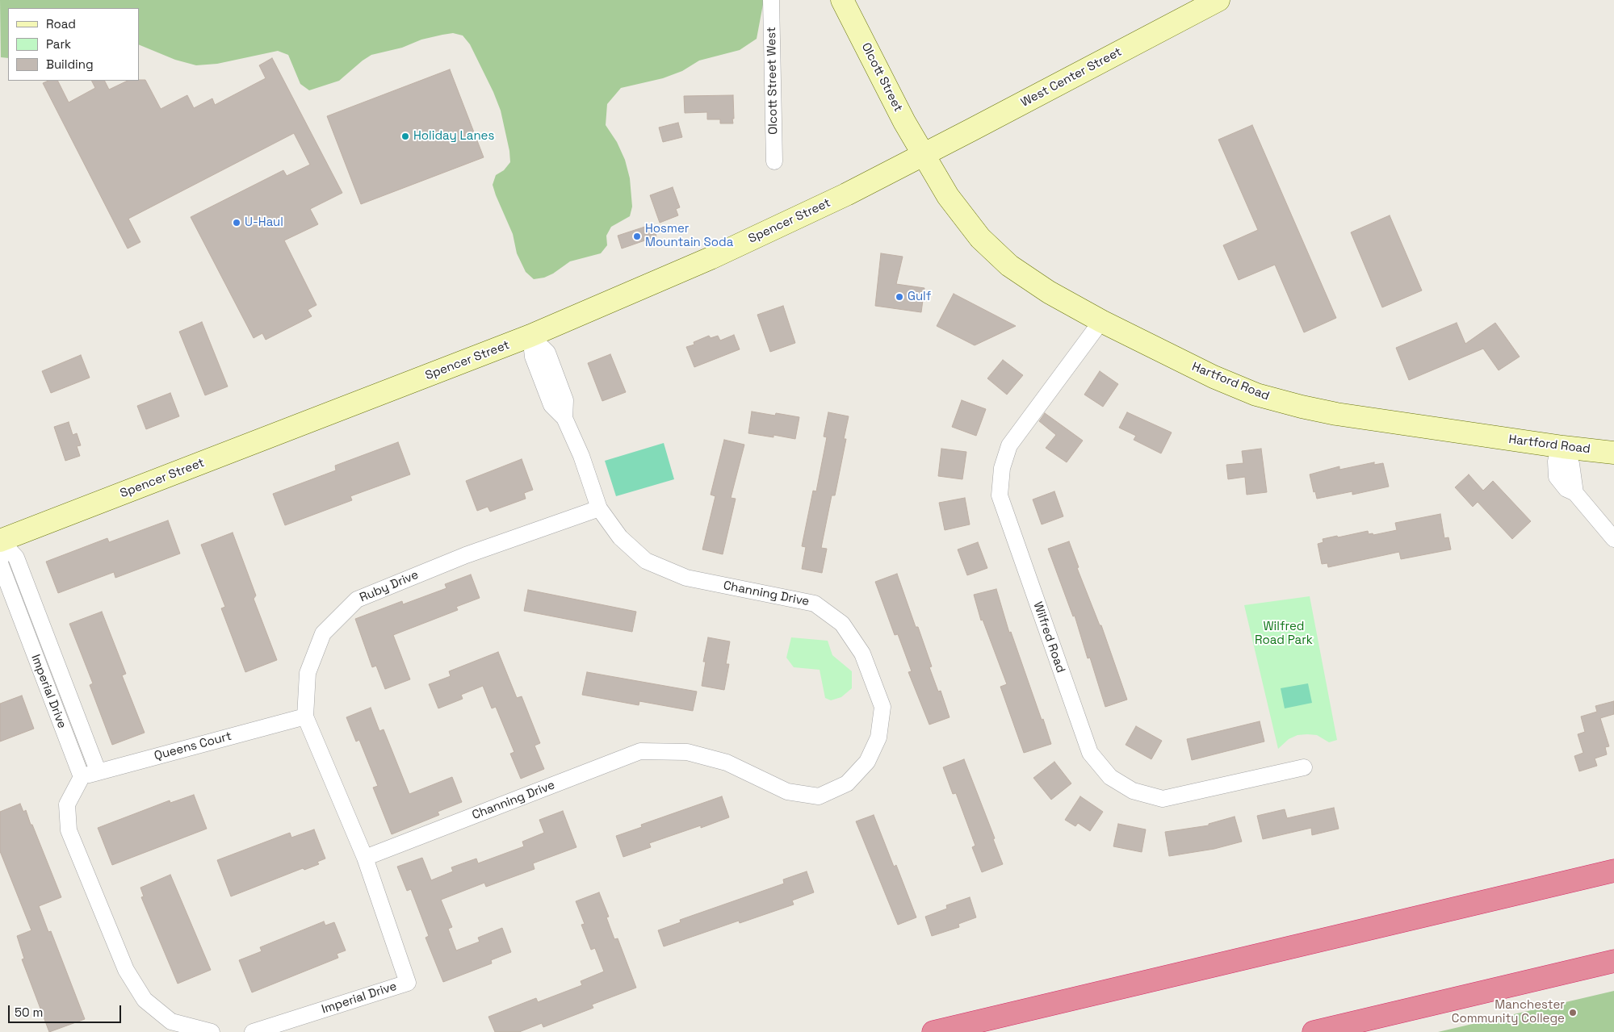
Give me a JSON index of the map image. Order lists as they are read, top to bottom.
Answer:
{
  "streets": {
    "main road": [
      "Olcott Street",
      "West Center Street",
      "Spencer Street",
      "Hartford Road"
    ],
    "street": [
      "Olcott Street West",
      "Ruby Drive",
      "Channing Drive",
      "Wilfred Road",
      "Imperial Drive",
      "Queens Court"
    ]
  },
  "crossings": [
    ["Olcott Street", "West Center Street"],
    ["Olcott Street", "Spencer Street"],
    ["Olcott Street", "Hartford Road"],
    ["West Center Street", "Spencer Street"],
    ["West Center Street", "Hartford Road"],
    ["Spencer Street", "Hartford Road"],
    ["Spencer Street", "Channing Drive"],
    ["Spencer Street", "Imperial Drive"],
    ["Hartford Road", "Wilfred Road"],
    ["Ruby Drive", "Channing Drive"],
    ["Ruby Drive", "Imperial Drive"],
    ["Ruby Drive", "Queens Court"],
    ["Channing Drive", "Imperial Drive"],
    ["Imperial Drive", "Queens Court"]
  ],
  "parks": ["Wilfred Road Park"],
  "places": [
    "Holiday Lanes",
    "U-Haul",
    "Hosmer Mountain Soda",
    "Gulf",
    "Manchester Community College"
  ],
  "legend": ["Road", "Park", "Building"],
  "scale_bar": "50 m"
}
